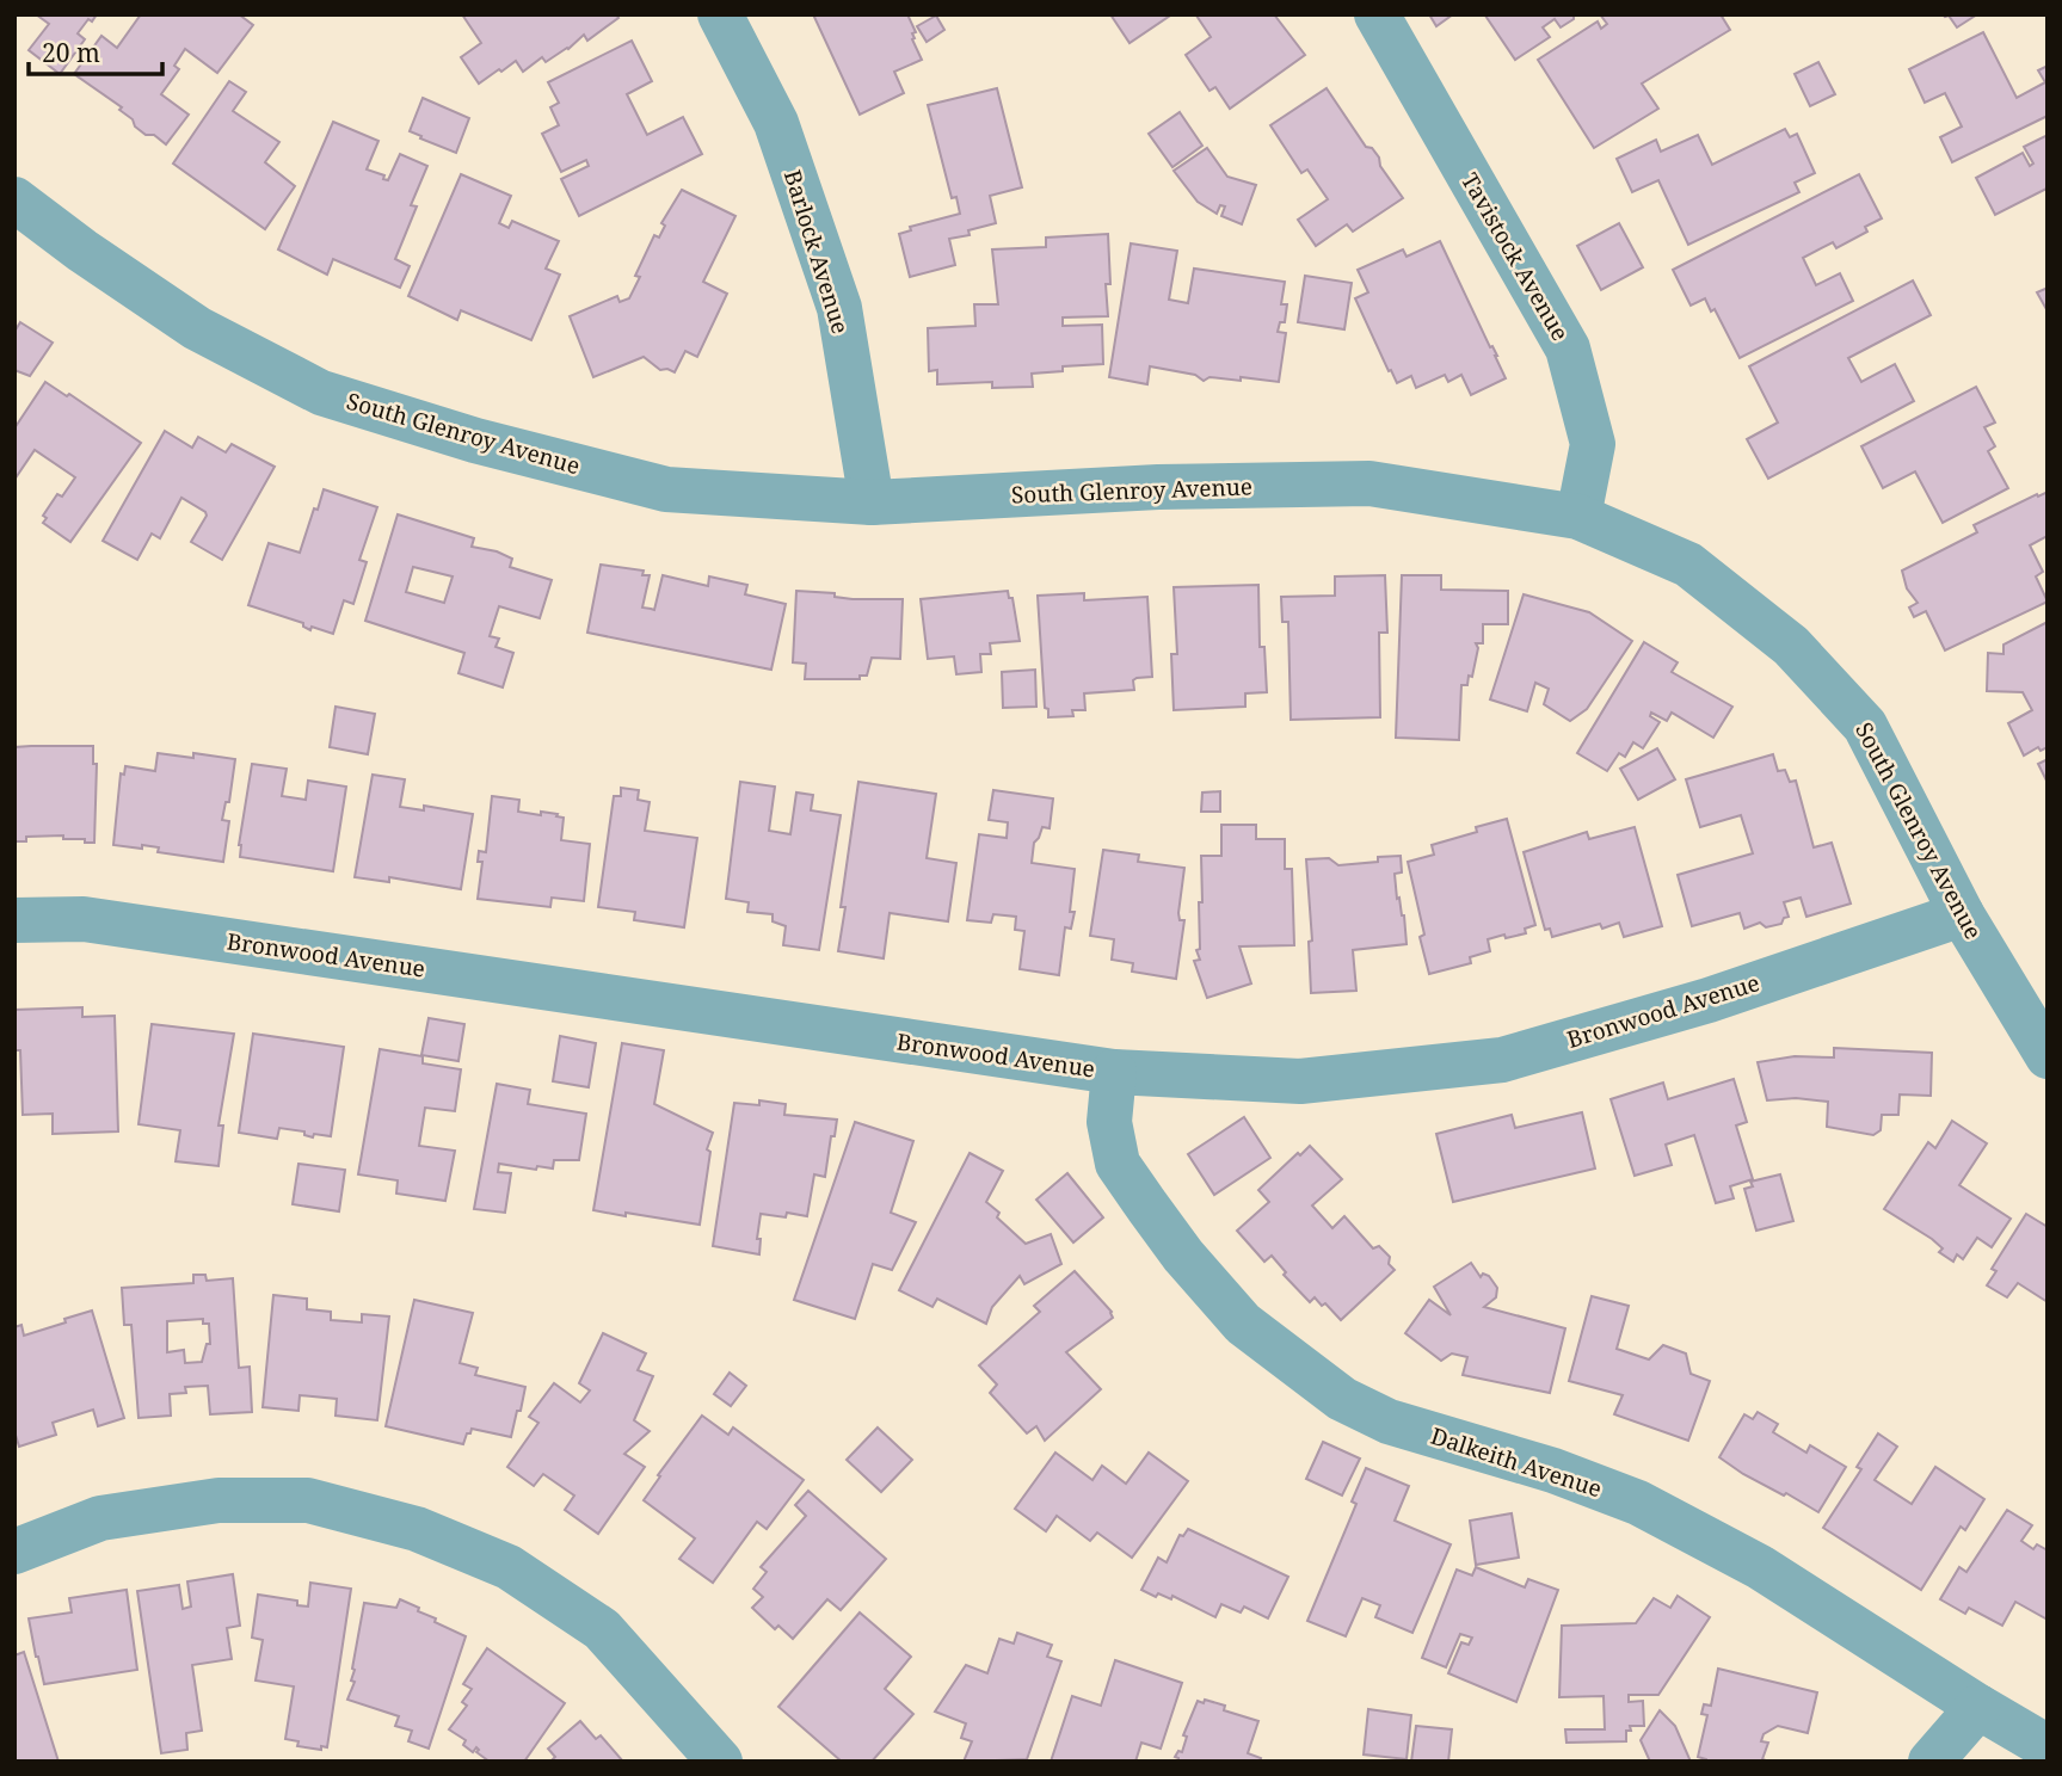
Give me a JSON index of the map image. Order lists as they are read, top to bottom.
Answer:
{
  "streets": {
    "street": [
      "Barlock Avenue",
      "Tavistock Avenue",
      "South Glenroy Avenue",
      "Bronwood Avenue",
      "Dalkeith Avenue"
    ]
  },
  "crossings": [
    ["Barlock Avenue", "South Glenroy Avenue"],
    ["Tavistock Avenue", "South Glenroy Avenue"],
    ["South Glenroy Avenue", "Bronwood Avenue"],
    ["Bronwood Avenue", "Dalkeith Avenue"]
  ],
  "scale_bar": "20 m"
}
